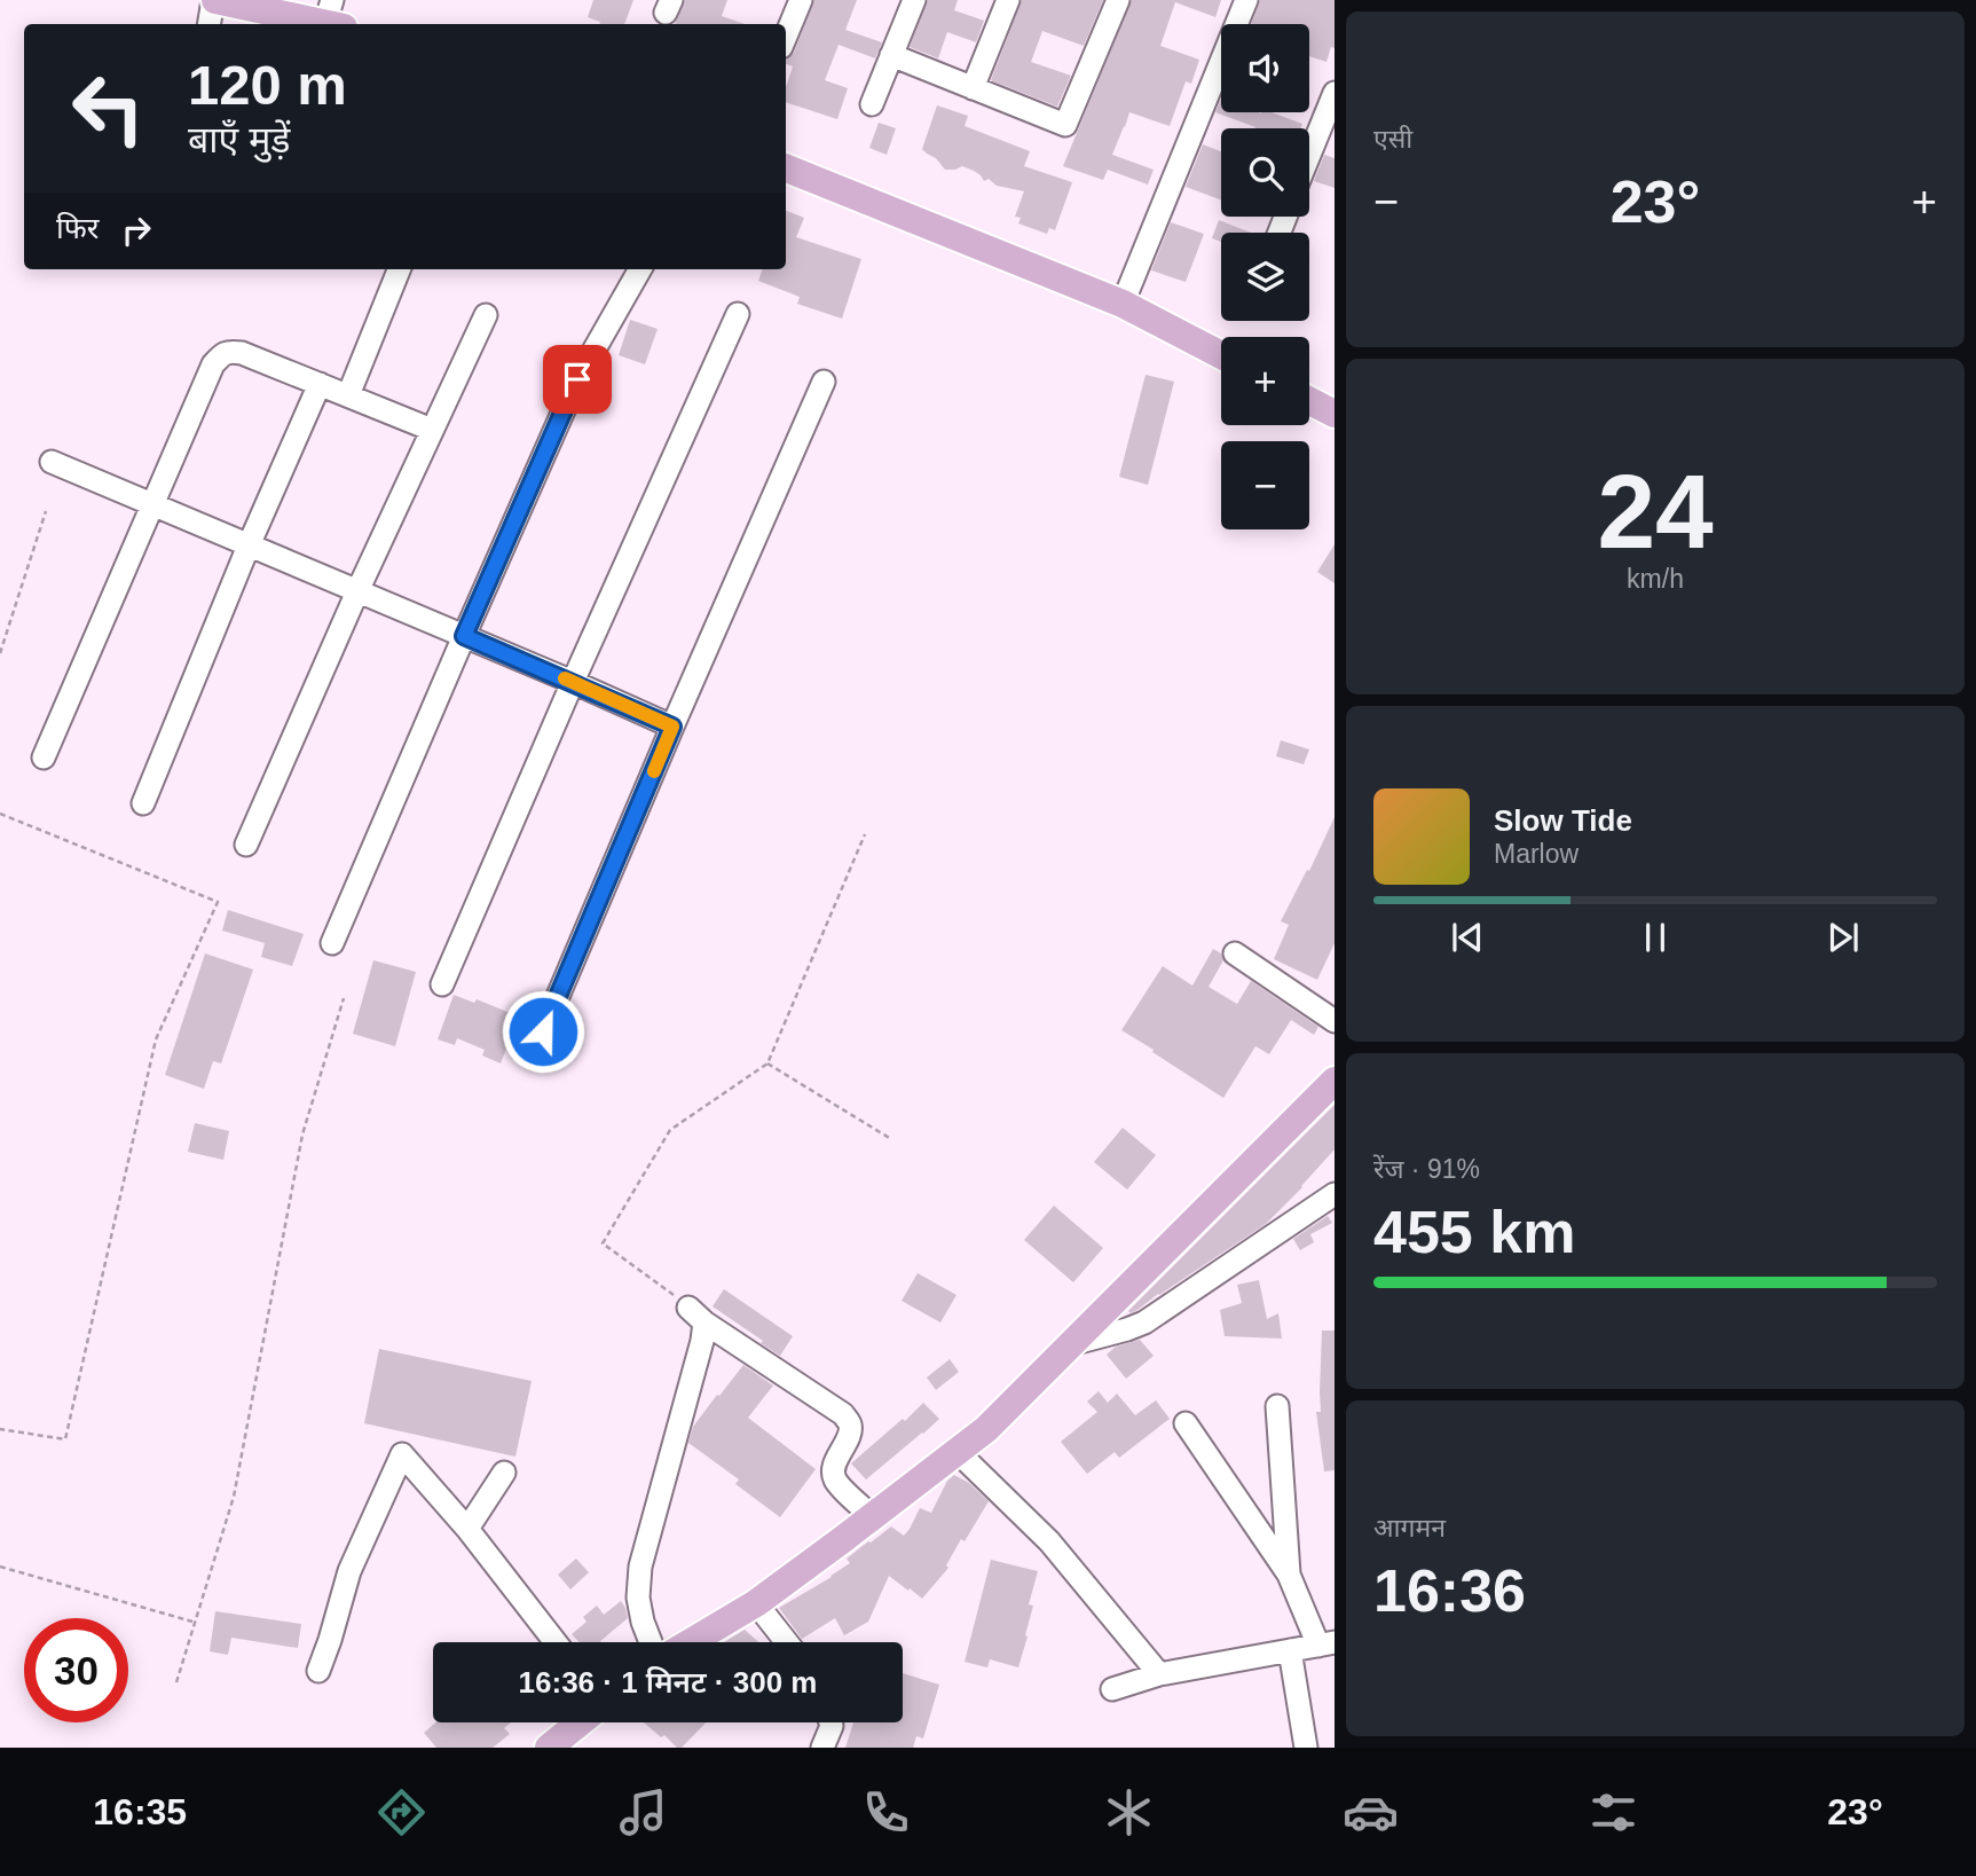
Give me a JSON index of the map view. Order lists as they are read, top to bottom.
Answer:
{
  "page": {
    "tile": [
      "एसी",
      ["24", "km/h"],
      ["रेंज · 91%", "455 km"],
      ["आगमन", "16:36"]
    ],
    "map_buttons": ["+", "−"],
    "turn": ["120 m", "बाएँ मुड़ें"],
    "heat": ["−", "23°", "+"],
    "then": "फिर",
    "song": ["Slow Tide", "Marlow"],
    "limit": "30",
    "trip": "16:36 · 1 मिनट · 300 m",
    "tabs": ["16:35", "23°"]
  }
}
